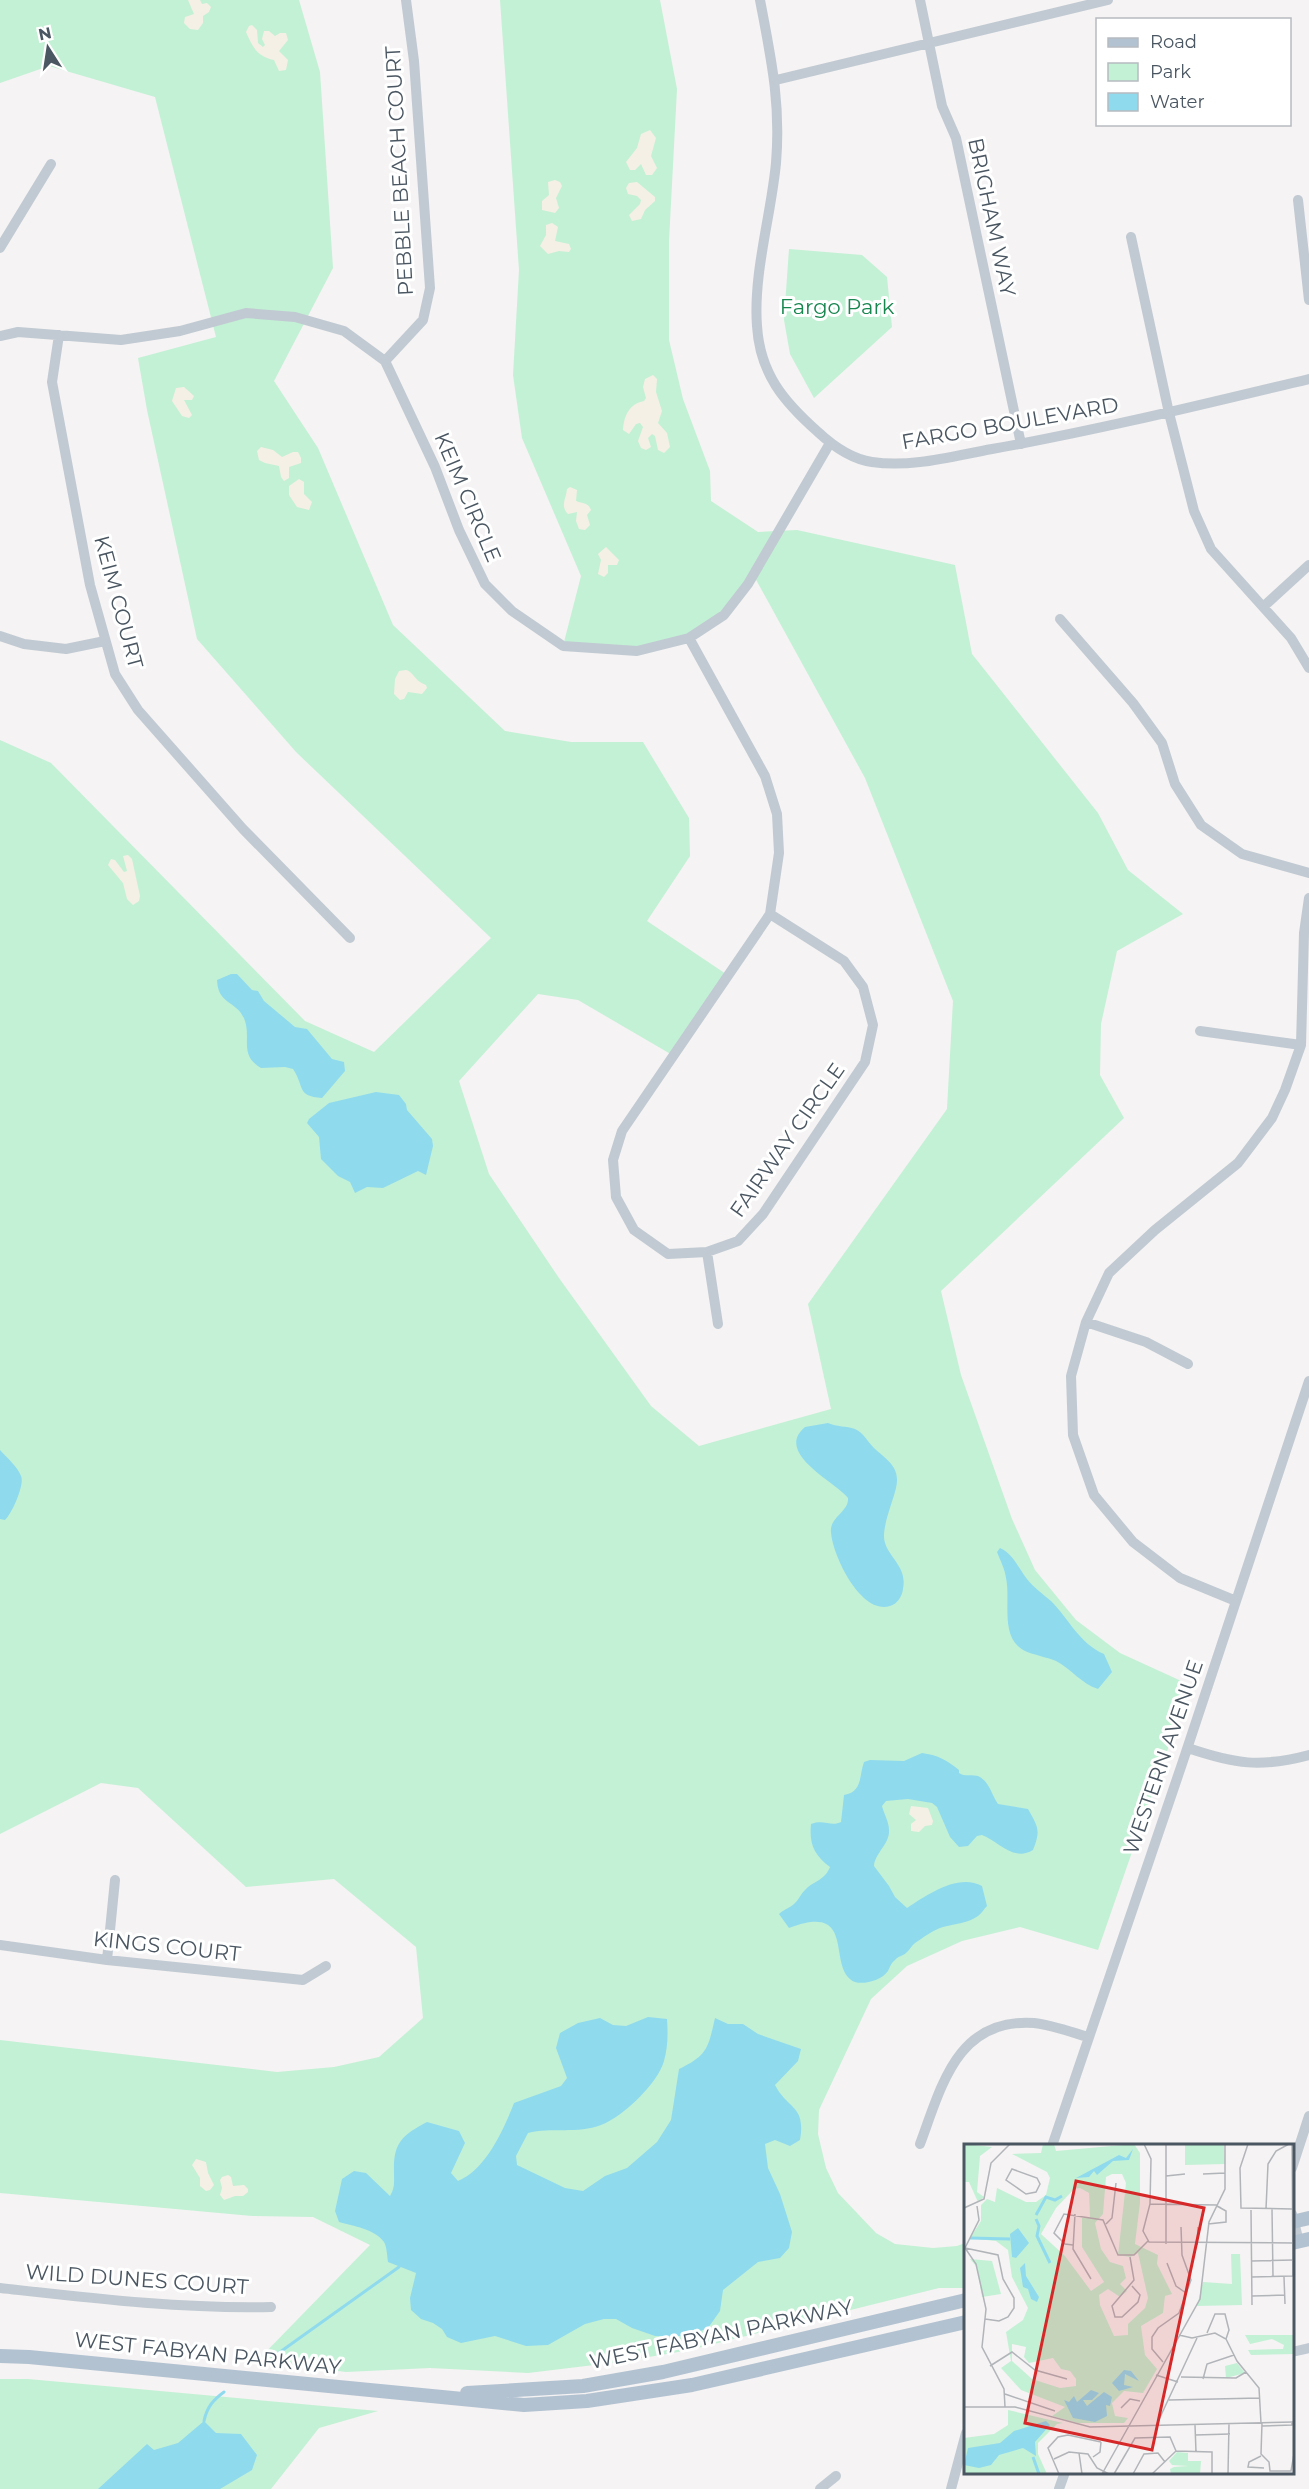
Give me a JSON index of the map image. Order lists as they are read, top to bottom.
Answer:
{
  "streets": {
    "main road": ["WEST FABYAN PARKWAY"],
    "street": [
      "PEBBLE BEACH COURT",
      "BRIGHAM WAY",
      "FARGO BOULEVARD",
      "KEIM CIRCLE",
      "KEIM COURT",
      "FAIRWAY CIRCLE",
      "WESTERN AVENUE",
      "KINGS COURT",
      "WILD DUNES COURT"
    ]
  },
  "crossings": [
    ["PEBBLE BEACH COURT", "KEIM CIRCLE"],
    ["BRIGHAM WAY", "FARGO BOULEVARD"],
    ["FARGO BOULEVARD", "KEIM CIRCLE"],
    ["KEIM CIRCLE", "KEIM COURT"],
    ["KEIM CIRCLE", "FAIRWAY CIRCLE"]
  ],
  "parks": ["Fargo Park"],
  "legend": ["Road", "Park", "Water"],
  "north": "top"
}
